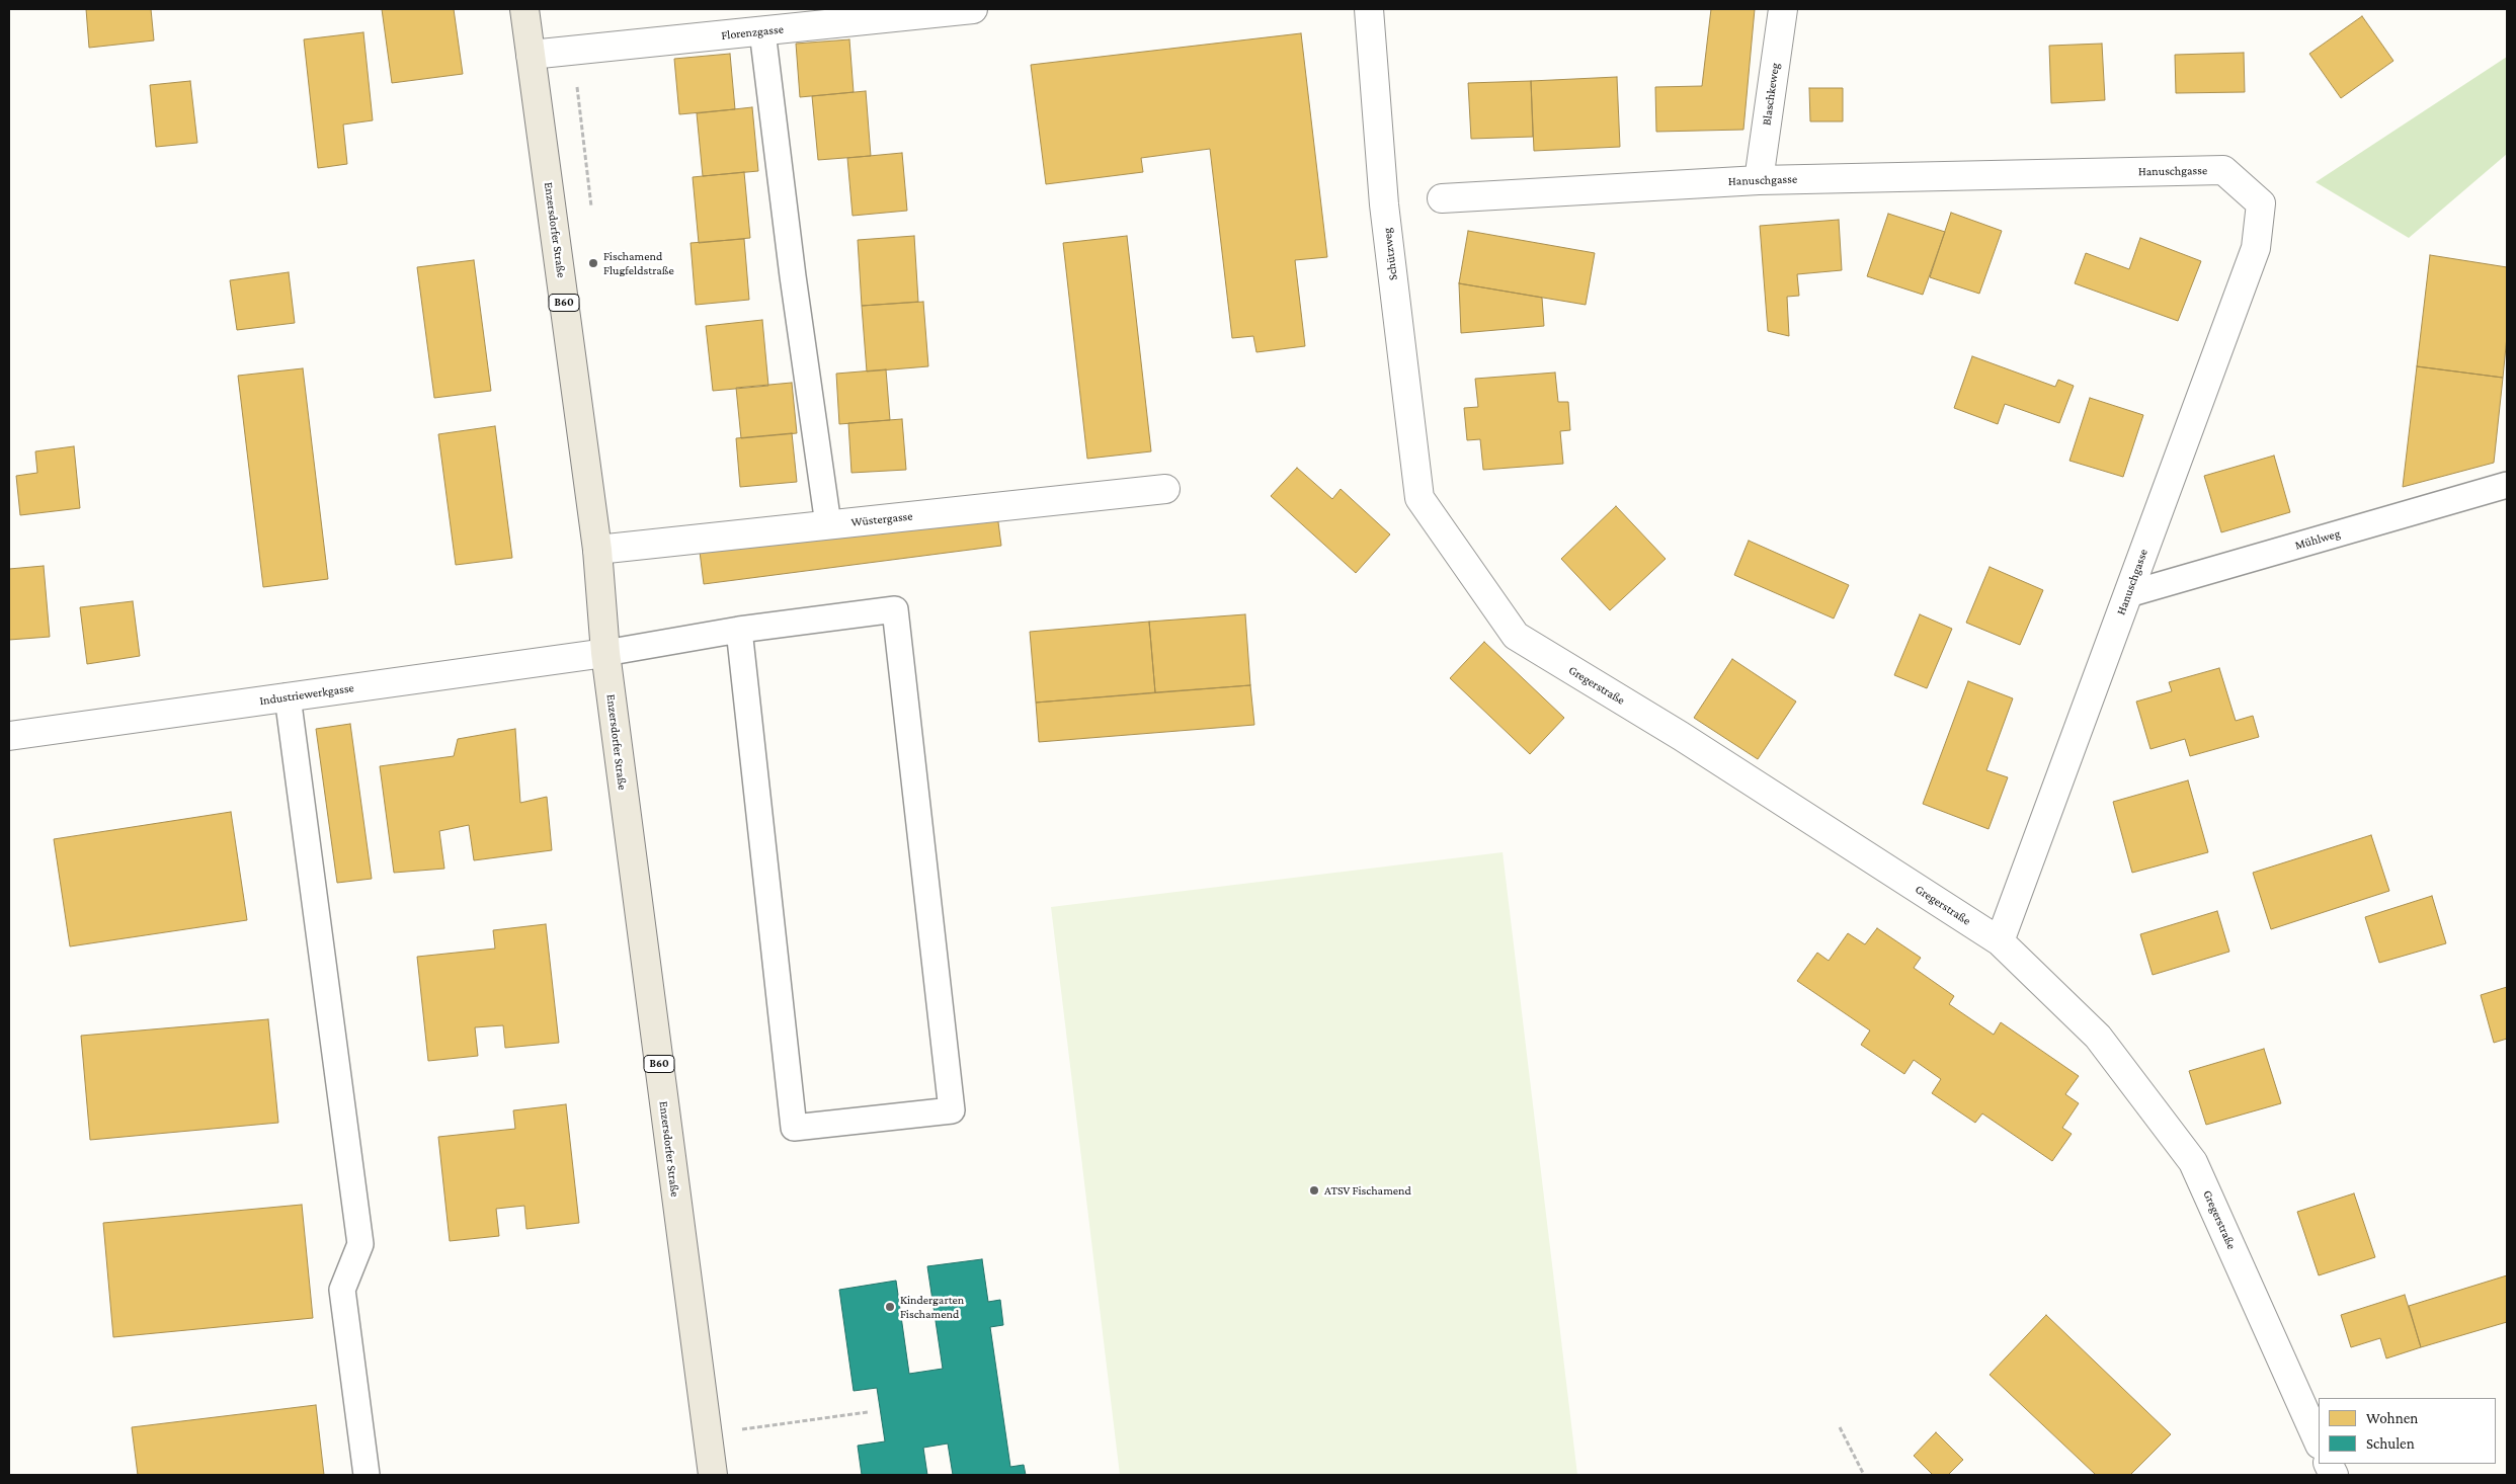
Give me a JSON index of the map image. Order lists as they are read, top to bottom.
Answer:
{
  "streets": {
    "main road": ["Enzersdorfer Straße", "B60"],
    "street": [
      "Florenzgasse",
      "Blaschkeweg",
      "Hanuschgasse",
      "Schützweg",
      "Wüstergasse",
      "Gregerstraße",
      "Industriewerkgasse"
    ],
    "lane": ["Mühlweg"]
  },
  "crossings": [
    ["Florenzgasse", "Enzersdorfer Straße"],
    ["Blaschkeweg", "Hanuschgasse"],
    ["Hanuschgasse", "Mühlweg"],
    ["Hanuschgasse", "Gregerstraße"],
    ["Enzersdorfer Straße", "Wüstergasse"],
    ["Enzersdorfer Straße", "Industriewerkgasse"],
    ["Schützweg", "Gregerstraße"]
  ],
  "places": ["Fischamend Flugfeldstraße", "ATSV Fischamend", "Kindergarten Fischamend"],
  "legend": ["Wohnen", "Schulen"]
}
